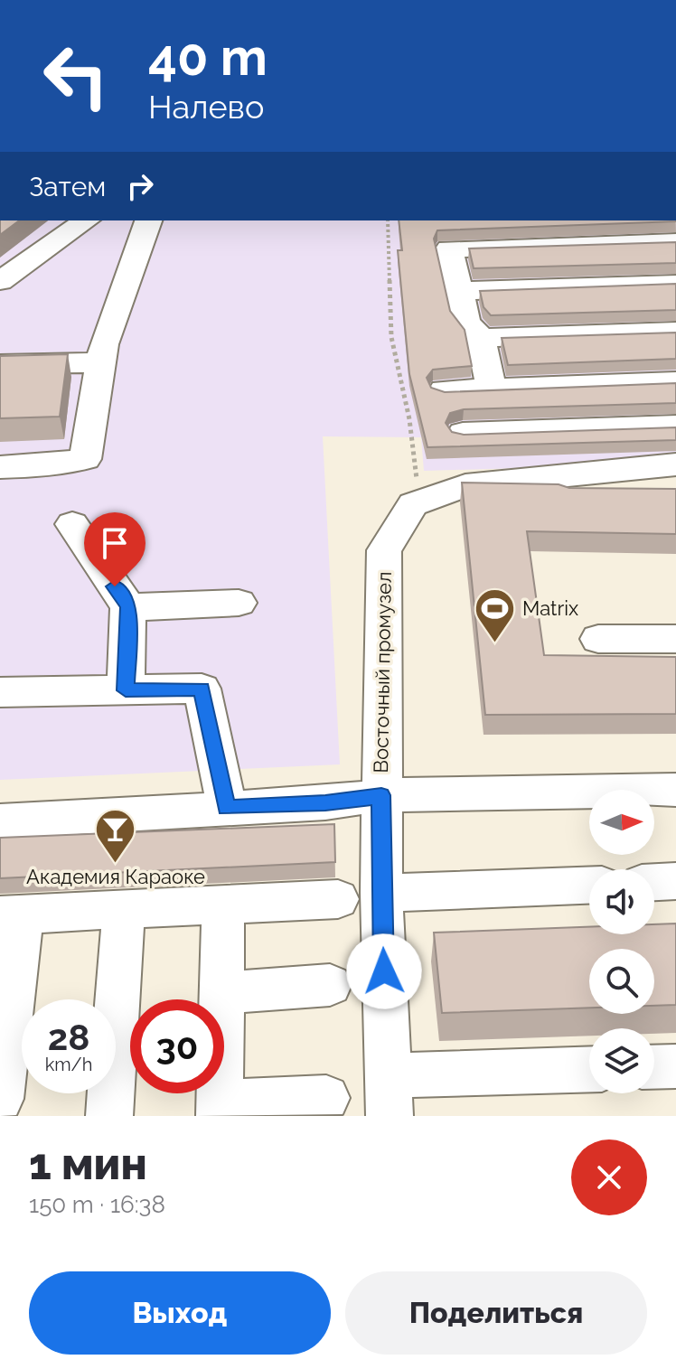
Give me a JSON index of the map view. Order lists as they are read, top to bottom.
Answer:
{
  "streets": {
    "street": ["Восточный промузел"]
  },
  "places": {
    "sports": ["Matrix"],
    "bar": ["Академия Караоке"]
  },
  "north": "right",
  "page": {
    "turn": ["40 m", "Налево"],
    "then": "Затем",
    "speed": "28 km/h",
    "limit": "30",
    "heading": ["1 мин", "150 m · 16:38"],
    "buttons": ["Выход", "Поделиться"]
  }
}
